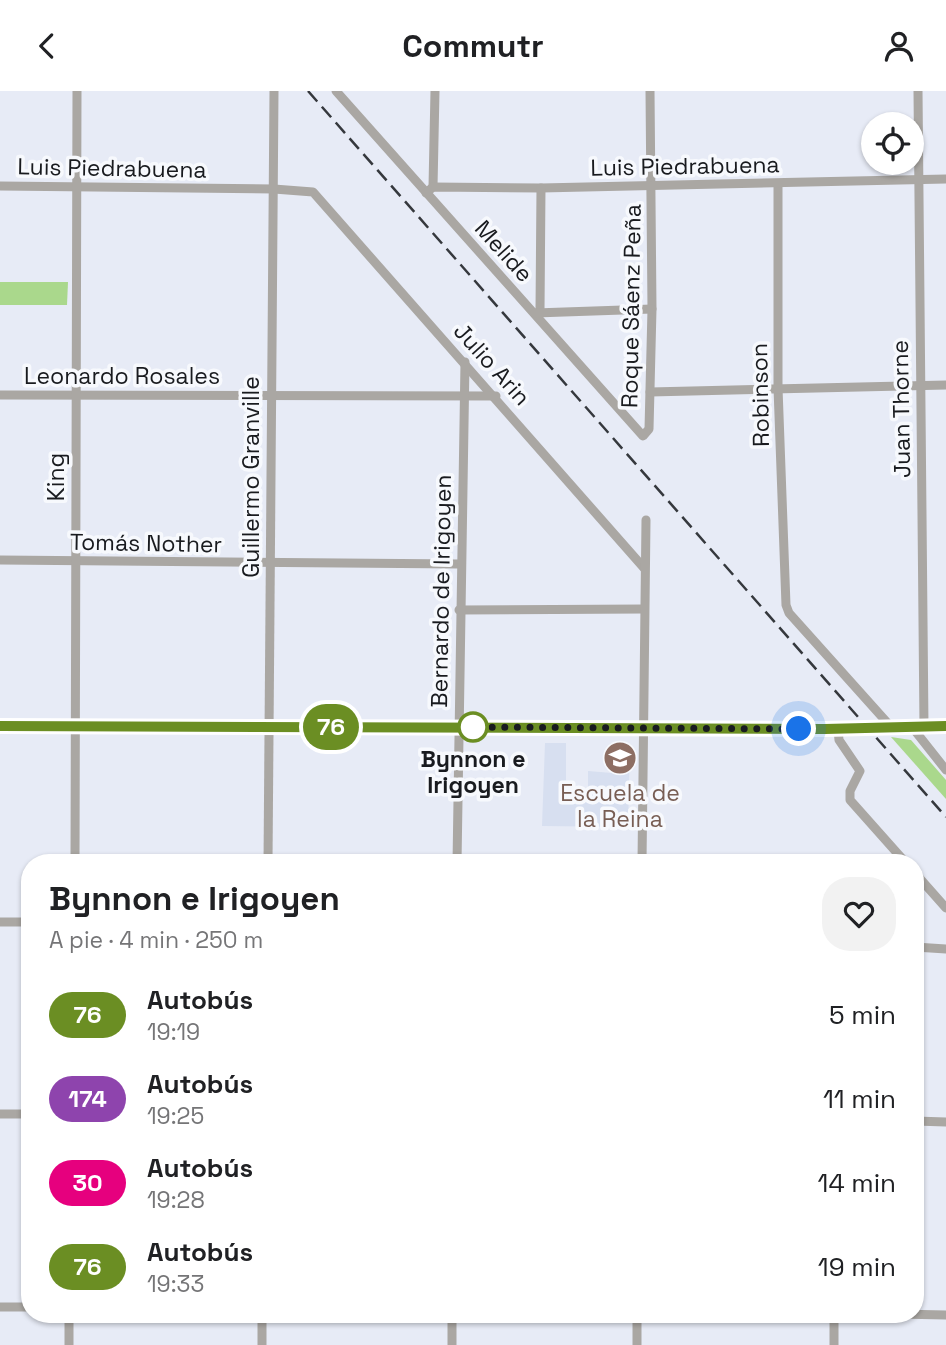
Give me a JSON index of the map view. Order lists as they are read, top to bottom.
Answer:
{
  "streets": {
    "street": [
      "Luis Piedrabuena",
      "Melide",
      "Roque Sáenz Peña",
      "Julio Arin",
      "Leonardo Rosales",
      "Robinson",
      "Juan Thorne",
      "King",
      "Guillermo Granville",
      "Tomás Nother",
      "Bernardo de Irigoyen"
    ]
  },
  "crossings": [
    ["Luis Piedrabuena", "Melide"],
    ["Luis Piedrabuena", "Roque Sáenz Peña"],
    ["Luis Piedrabuena", "Julio Arin"],
    ["Luis Piedrabuena", "Robinson"],
    ["Luis Piedrabuena", "Juan Thorne"],
    ["Luis Piedrabuena", "King"],
    ["Luis Piedrabuena", "Guillermo Granville"],
    ["Melide", "Roque Sáenz Peña"],
    ["Julio Arin", "Leonardo Rosales"],
    ["Julio Arin", "Bernardo de Irigoyen"],
    ["Leonardo Rosales", "King"],
    ["Leonardo Rosales", "Guillermo Granville"],
    ["Leonardo Rosales", "Bernardo de Irigoyen"],
    ["King", "Tomás Nother"],
    ["Guillermo Granville", "Tomás Nother"],
    ["Tomás Nother", "Bernardo de Irigoyen"]
  ],
  "places": {
    "other": ["Bynnon e Irigoyen"],
    "school or university": ["Escuela de la Reina"]
  },
  "lines": ["bus line 76"],
  "page": {
    "header": "Commutr",
    "on_map": "76",
    "heading": ["Bynnon e Irigoyen", "A pie · 4 min · 250 m"],
    "list": [
      {
        "mark": "76",
        "name": "Autobús",
        "note": "19:19",
        "value": "5 min"
      },
      {
        "mark": "174",
        "name": "Autobús",
        "note": "19:25",
        "value": "11 min"
      },
      {
        "mark": "30",
        "name": "Autobús",
        "note": "19:28",
        "value": "14 min"
      },
      {
        "mark": "76",
        "name": "Autobús",
        "note": "19:33",
        "value": "19 min"
      }
    ]
  }
}
